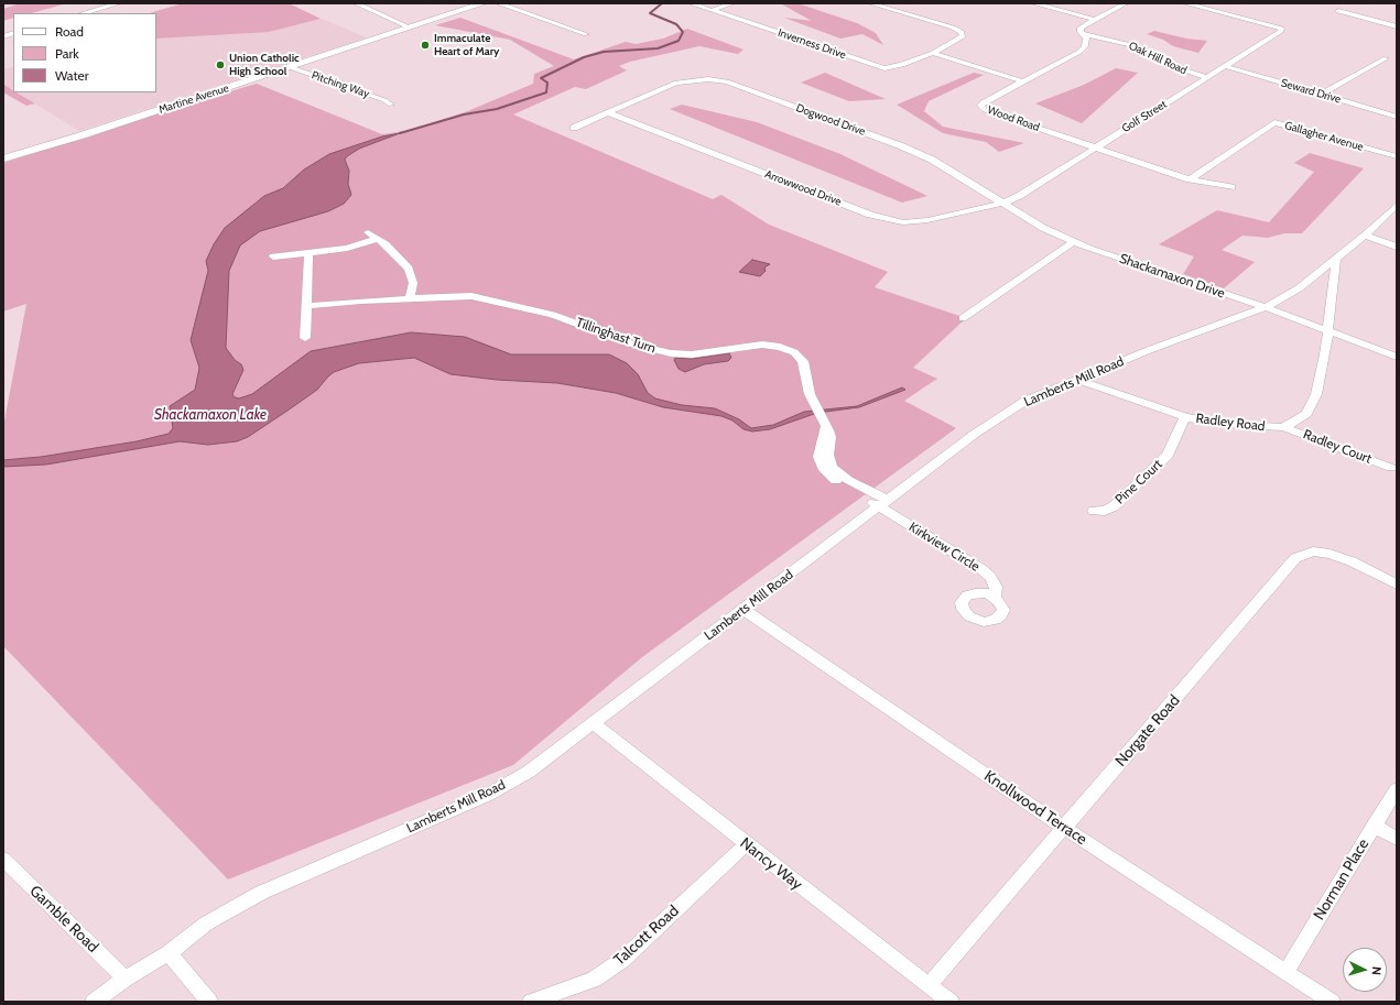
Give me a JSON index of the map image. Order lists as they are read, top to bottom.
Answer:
{
  "streets": {
    "main road": ["Martine Avenue"],
    "street": [
      "Inverness Drive",
      "Oak Hill Road",
      "Pitching Way",
      "Seward Drive",
      "Golf Street",
      "Wood Road",
      "Dogwood Drive",
      "Gallagher Avenue",
      "Arrowwood Drive",
      "Shackamaxon Drive",
      "Tillinghast Turn",
      "Lamberts Mill Road",
      "Radley Road",
      "Radley Court",
      "Pine Court",
      "Kirkview Circle",
      "Norgate Road",
      "Knollwood Terrace",
      "Nancy Way",
      "Norman Place",
      "Gamble Road",
      "Talcott Road"
    ]
  },
  "crossings": [
    ["Oak Hill Road", "Golf Street"],
    ["Oak Hill Road", "Wood Road"],
    ["Pitching Way", "Martine Avenue"],
    ["Seward Drive", "Golf Street"],
    ["Golf Street", "Wood Road"],
    ["Golf Street", "Dogwood Drive"],
    ["Golf Street", "Arrowwood Drive"],
    ["Wood Road", "Gallagher Avenue"],
    ["Dogwood Drive", "Arrowwood Drive"],
    ["Dogwood Drive", "Shackamaxon Drive"],
    ["Shackamaxon Drive", "Lamberts Mill Road"],
    ["Shackamaxon Drive", "Radley Road"],
    ["Tillinghast Turn", "Lamberts Mill Road"],
    ["Tillinghast Turn", "Kirkview Circle"],
    ["Lamberts Mill Road", "Radley Road"],
    ["Lamberts Mill Road", "Kirkview Circle"],
    ["Lamberts Mill Road", "Knollwood Terrace"],
    ["Lamberts Mill Road", "Nancy Way"],
    ["Lamberts Mill Road", "Gamble Road"],
    ["Radley Road", "Radley Court"],
    ["Radley Road", "Pine Court"],
    ["Norgate Road", "Knollwood Terrace"],
    ["Norgate Road", "Nancy Way"],
    ["Knollwood Terrace", "Norman Place"],
    ["Nancy Way", "Talcott Road"]
  ],
  "water": ["Shackamaxon Lake"],
  "places": ["Immaculate Heart of Mary", "Union Catholic High School"],
  "legend": ["Road", "Park", "Water"],
  "north": "right"
}
